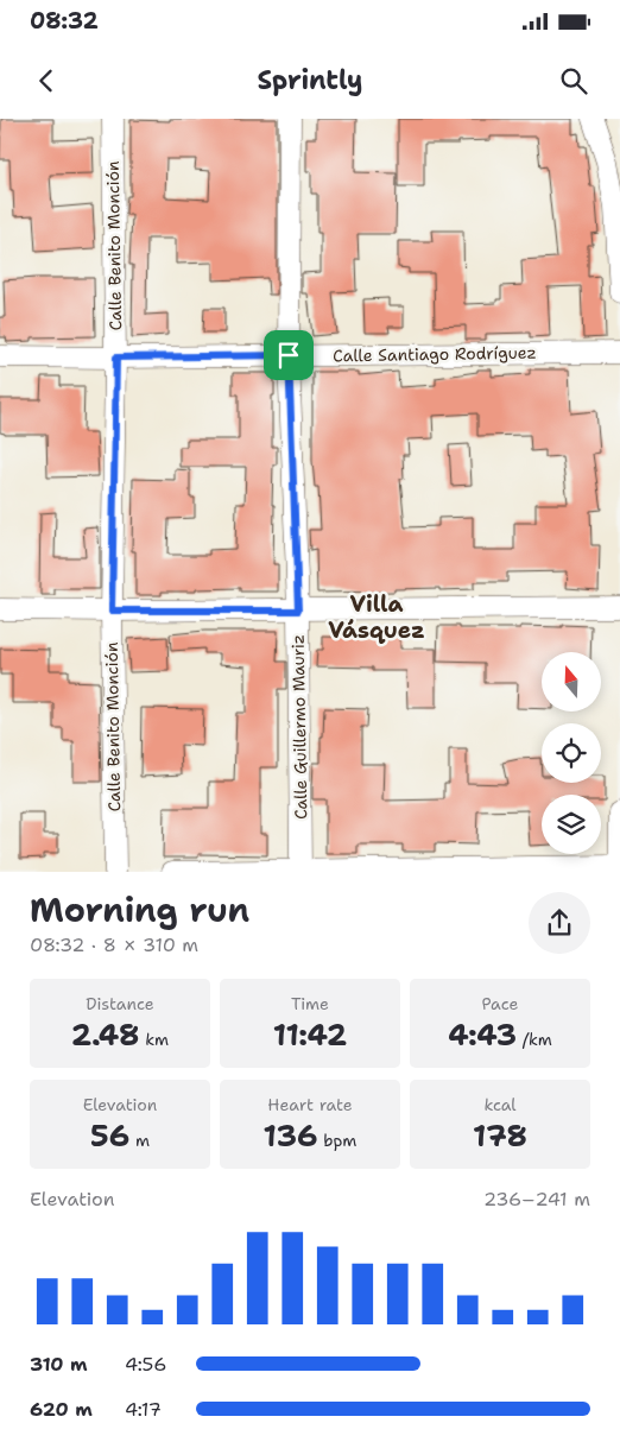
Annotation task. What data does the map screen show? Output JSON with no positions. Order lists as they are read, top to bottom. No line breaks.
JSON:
{"streets":{"street":["Calle Benito Monción","Calle Santiago Rodríguez","Calle Guillermo Mauriz"]},"crossings":[["Calle Benito Monción","Calle Santiago Rodríguez"],["Calle Santiago Rodríguez","Calle Guillermo Mauriz"]],"districts":["Villa Vásquez"],"north":"top","page":{"status":"08:32","header":"Sprintly","heading":["Morning run","08:32 · 8 × 310 m"],"stats":[["Distance","2.48 km"],["Time","11:42"],["Pace","4:43 /km"],["Elevation","56 m"],["Heart rate","136 bpm"],["kcal","178"]],"chart":["Elevation","236–241 m"],"list":[{"name":"310 m","note":"4:56"},{"name":"620 m","note":"4:17"}]}}
